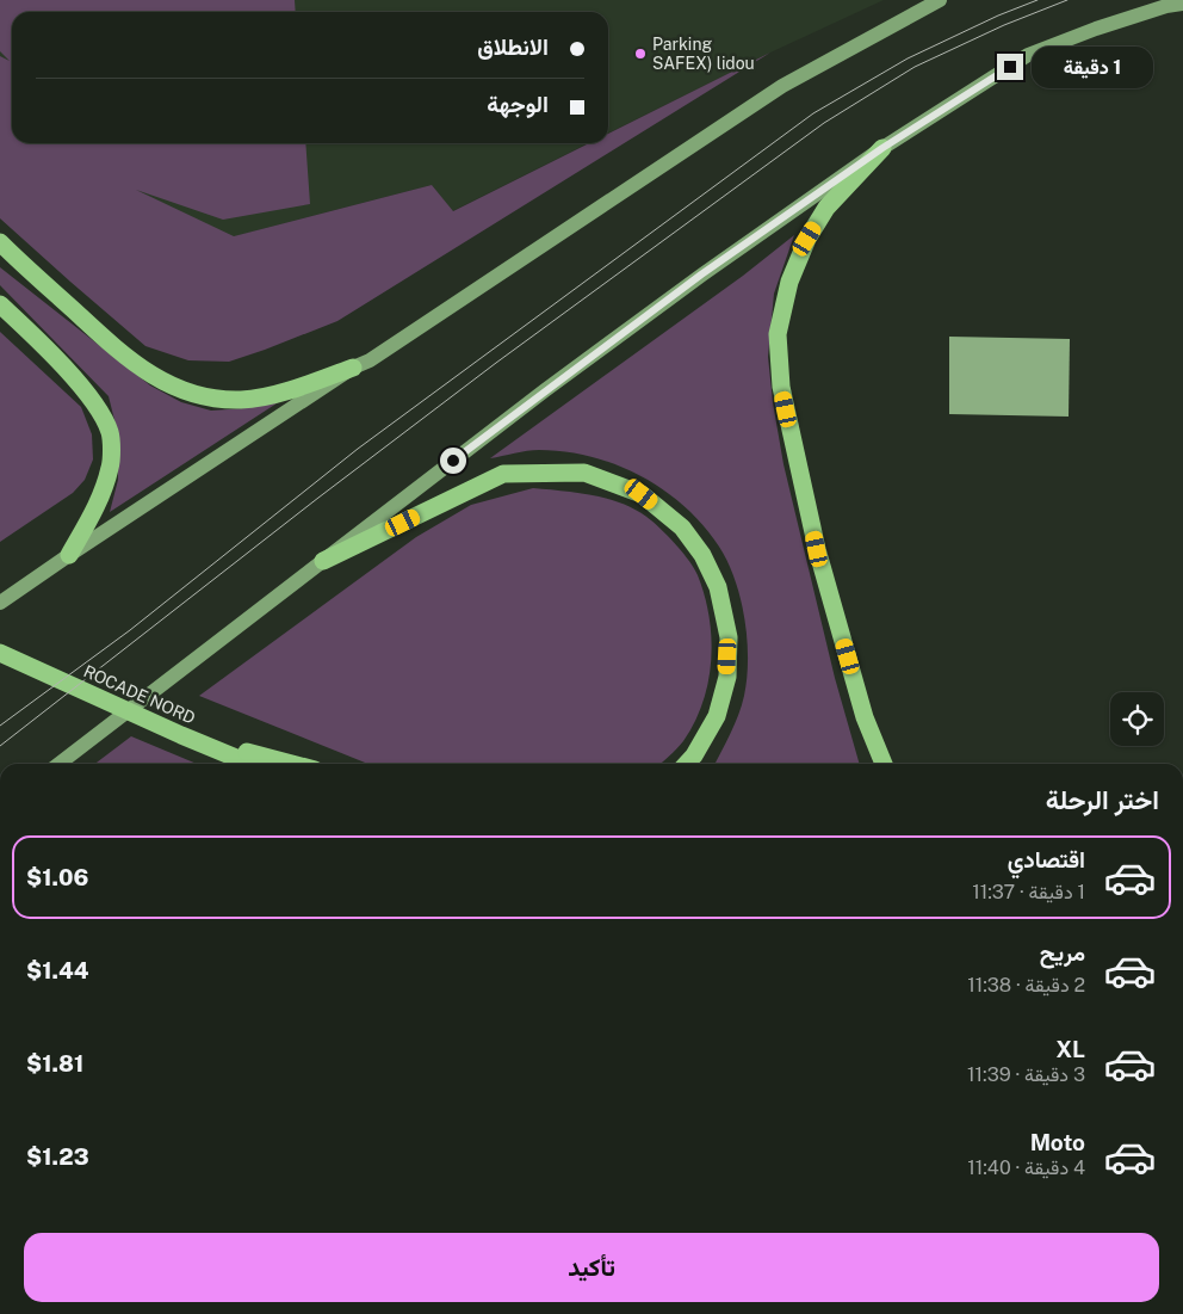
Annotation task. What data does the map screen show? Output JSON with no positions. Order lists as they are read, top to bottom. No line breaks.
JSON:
{"streets":{"highway":["ROCADE NORD"]},"places":["Parking SAFEX) lidou"],"page":{"banner":["الانطلاق","الوجهة"],"bubble":"1 دقيقة","heading":"اختر الرحلة","list":[{"name":"اقتصادي","note":"1 دقيقة · 11:37","value":"$1.06"},{"name":"مريح","note":"2 دقيقة · 11:38","value":"$1.44"},{"name":"XL","note":"3 دقيقة · 11:39","value":"$1.81"},{"name":"Moto","note":"4 دقيقة · 11:40","value":"$1.23"}],"buttons":"تأكيد"}}
